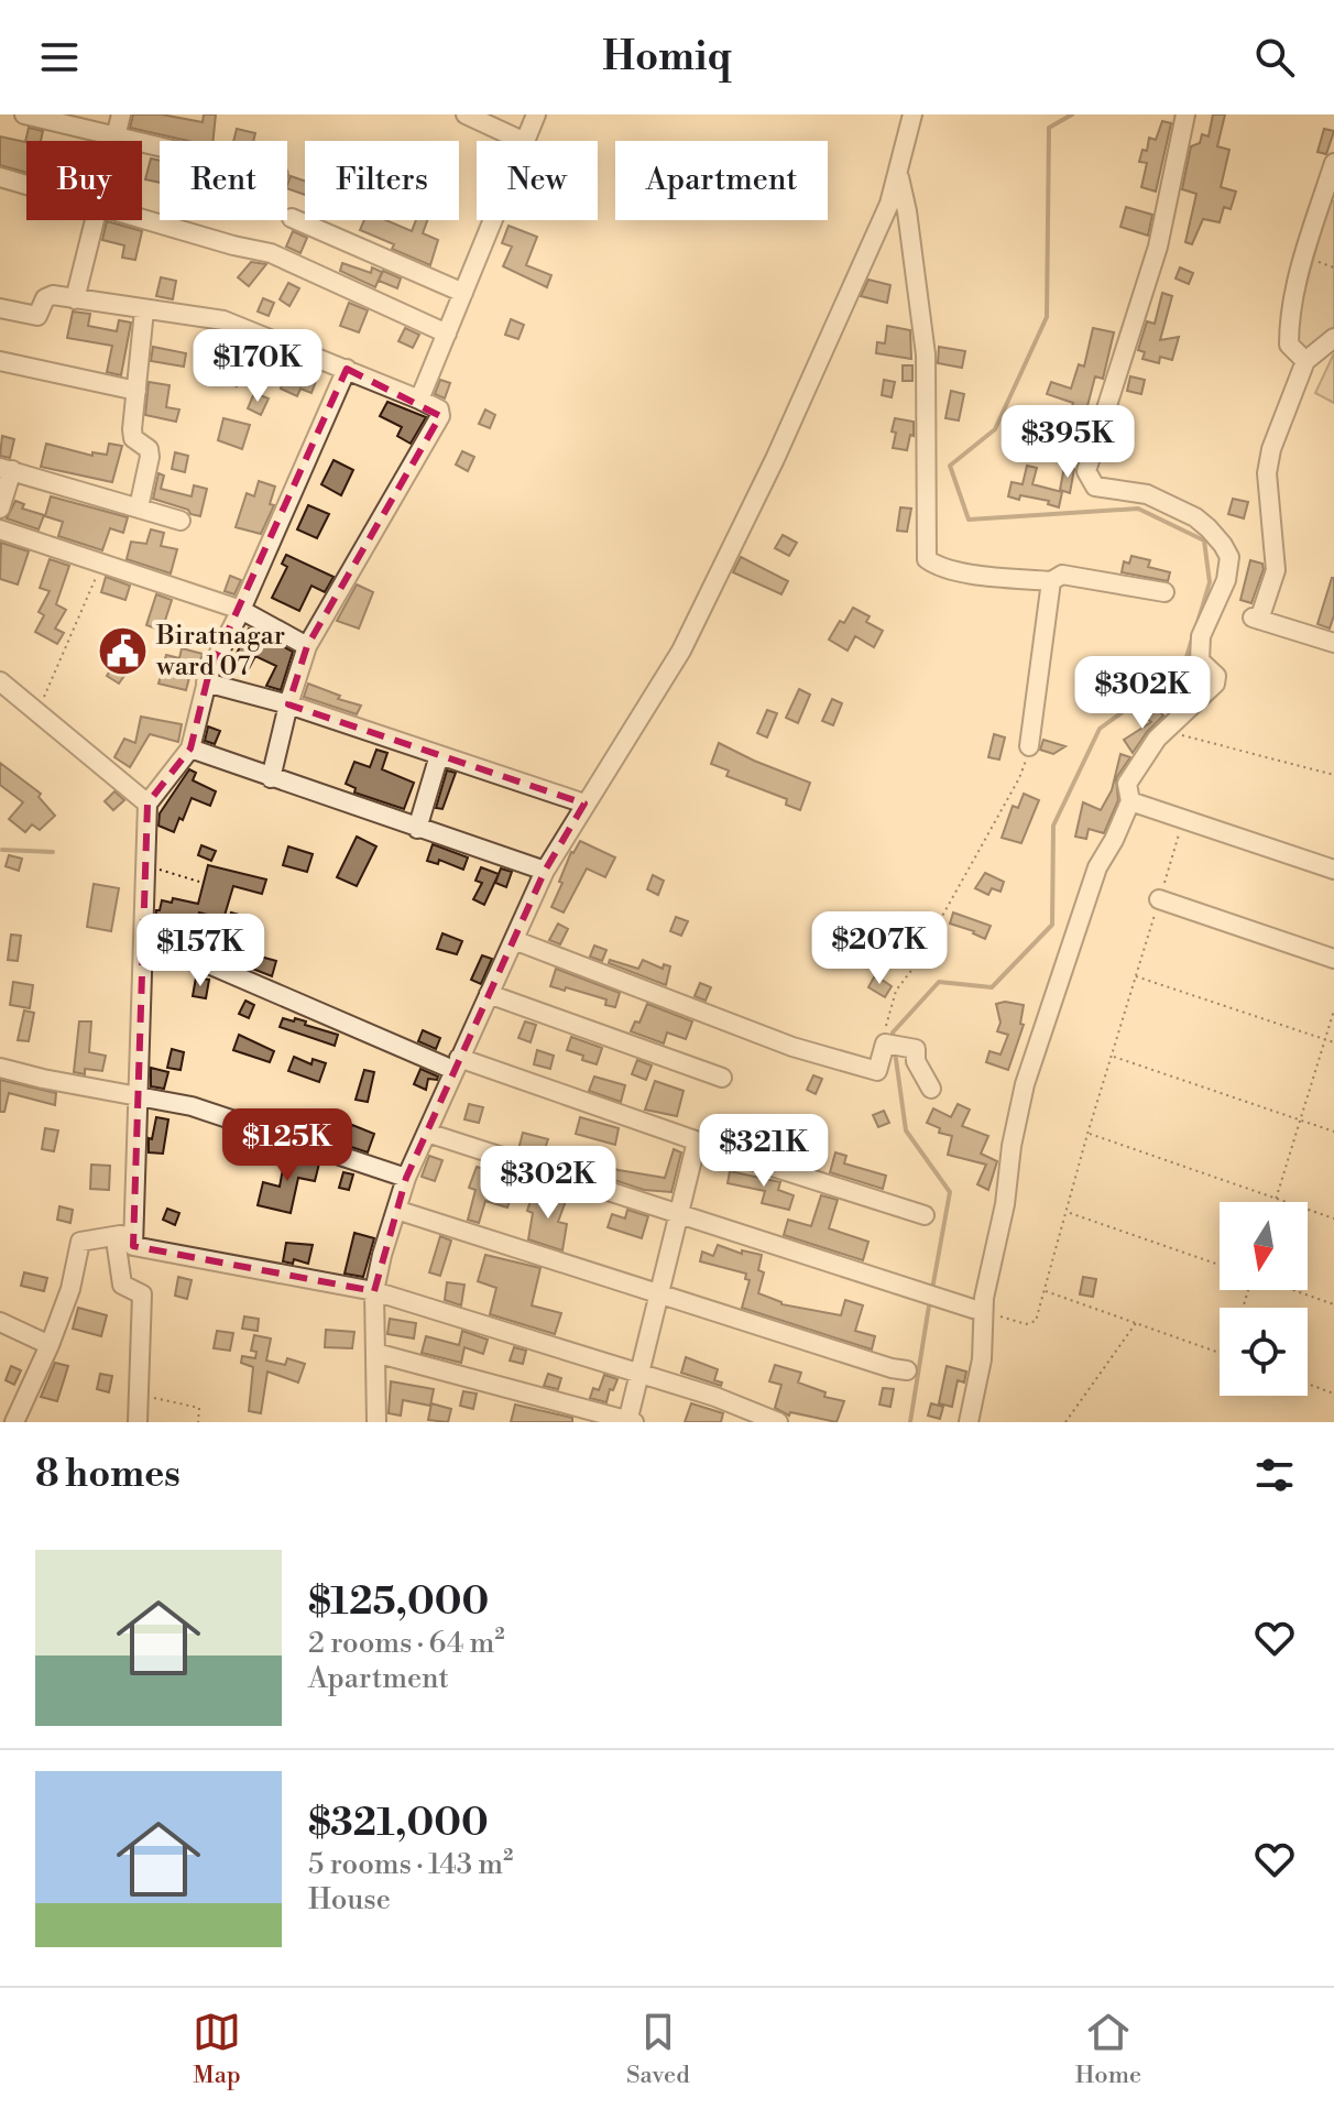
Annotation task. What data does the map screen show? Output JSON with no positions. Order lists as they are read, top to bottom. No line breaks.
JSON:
{"places":{"public building":["Biratnagar ward 07"]},"north":"bottom","page":{"header":"Homiq","chip":["Buy","Rent","Filters","New","Apartment"],"price":["$170K","$395K","$302K","$207K","$157K","$125K","$321K","$302K"],"heading":"8 homes","list":[{"name":"$125,000","note":"2 rooms · 64 m² · Apartment"},{"name":"$321,000","note":"5 rooms · 143 m² · House"}],"tabs":["Map","Saved","Home"]}}
